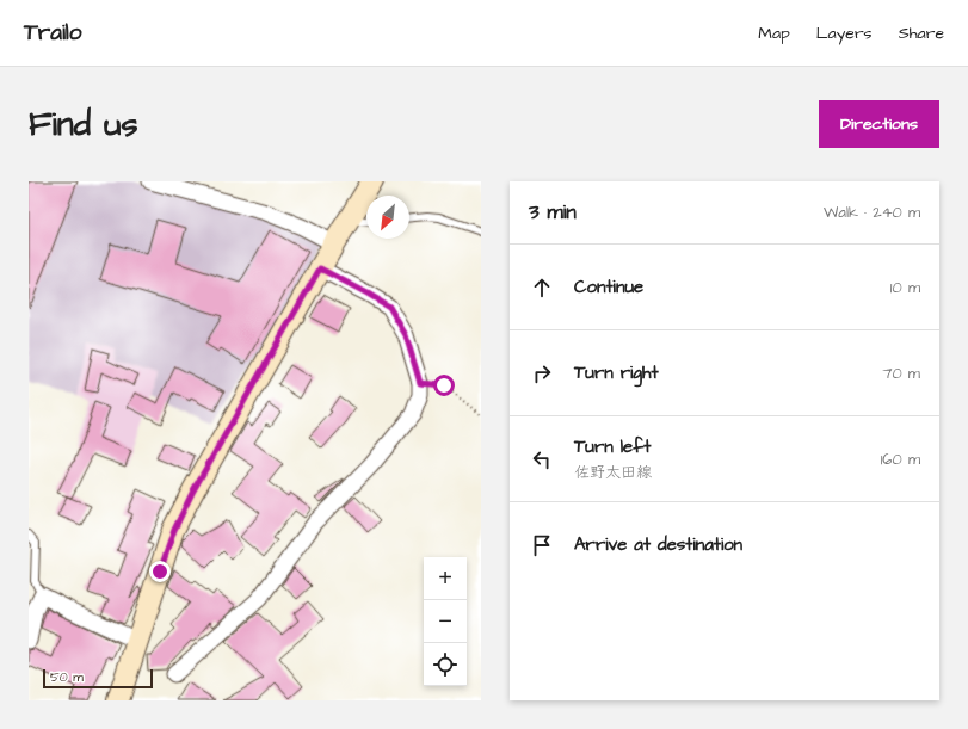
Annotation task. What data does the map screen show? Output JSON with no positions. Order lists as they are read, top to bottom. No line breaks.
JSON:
{"scale_bar":"50 m","north":"bottom left","page":{"header":"Trailo","nav":["Map","Layers","Share"],"buttons":"Directions","title":"Find us","heading":["3 min","Walk · 240 m"],"list":[["Continue","10 m"],["Turn right","70 m"],["Turn left","佐野太田線","160 m"],"Arrive at destination"],"map_buttons":["+","−"],"scale":"50 m"}}
